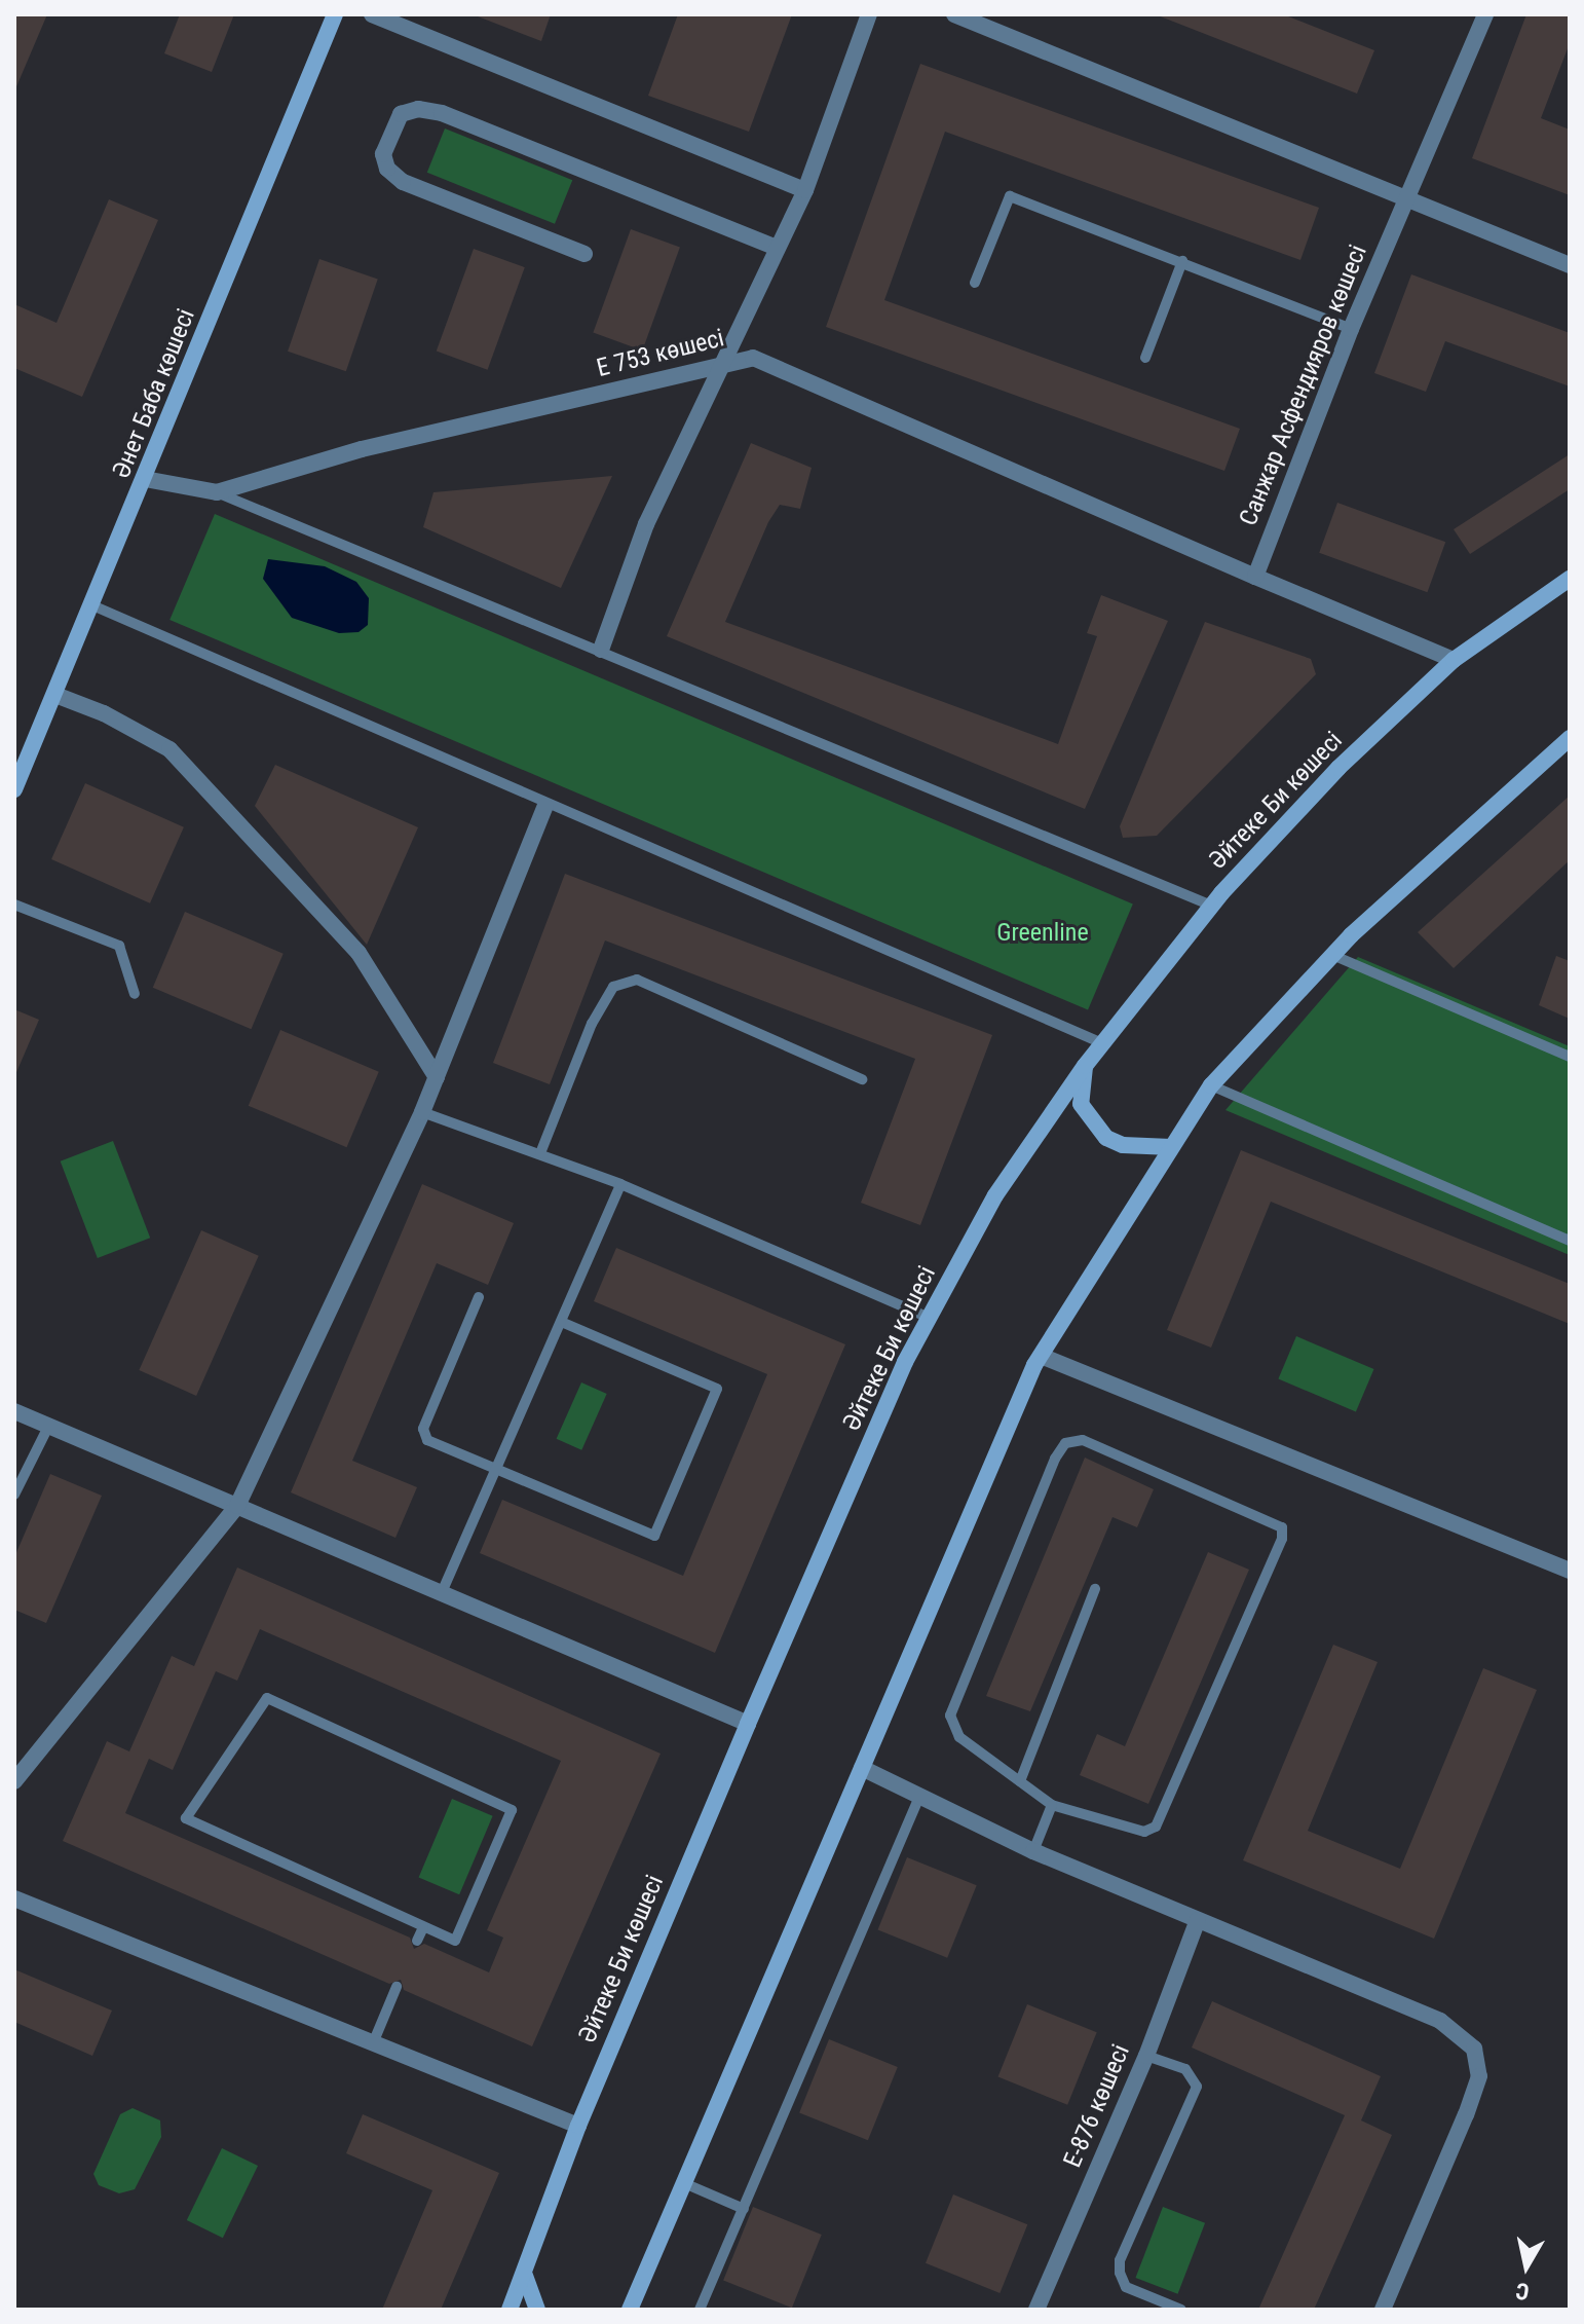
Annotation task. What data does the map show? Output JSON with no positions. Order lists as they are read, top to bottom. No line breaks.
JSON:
{"streets":{"street":["Е 753 көшесі","Санжар Асфендияров көшесі","Әнет Баба көшесі","Әйтеке Би көшесі","Е-876 көшесі"]},"crossings":[["Е 753 көшесі","Санжар Асфендияров көшесі"],["Е 753 көшесі","Әнет Баба көшесі"]],"parks":["Greenline"],"north":"bottom"}
